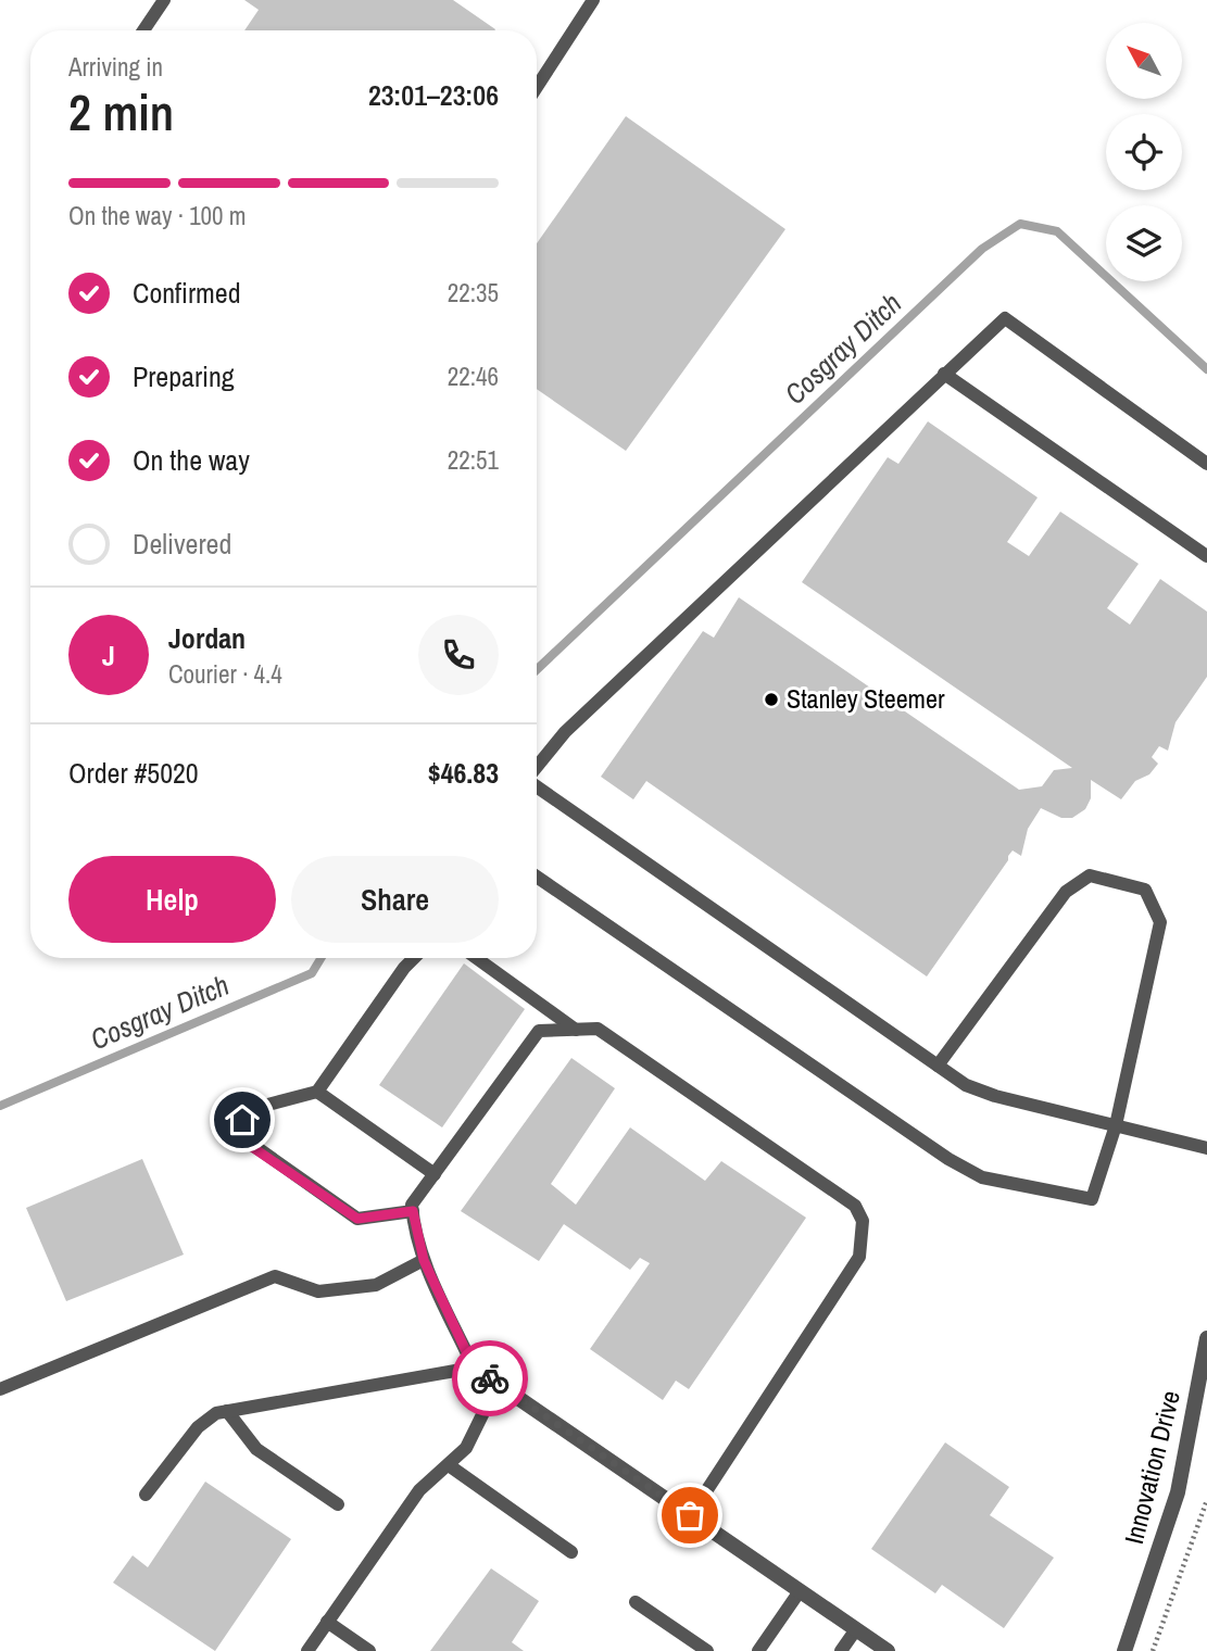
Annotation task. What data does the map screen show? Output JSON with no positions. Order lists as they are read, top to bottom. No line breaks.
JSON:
{"streets":{"street":["Innovation Drive"]},"water":["Cosgray Ditch"],"places":["Stanley Steemer"],"north":"top left","page":{"heading":["2 min","Arriving in","23:01–23:06"],"panel":["Jordan","Courier · 4.4","Order #5020","$46.83"],"bar":"On the way · 100 m","list":[["Confirmed","22:35"],["Preparing","22:46"],["On the way","22:51"],"Delivered"],"round":"J","buttons":["Help","Share"]}}
